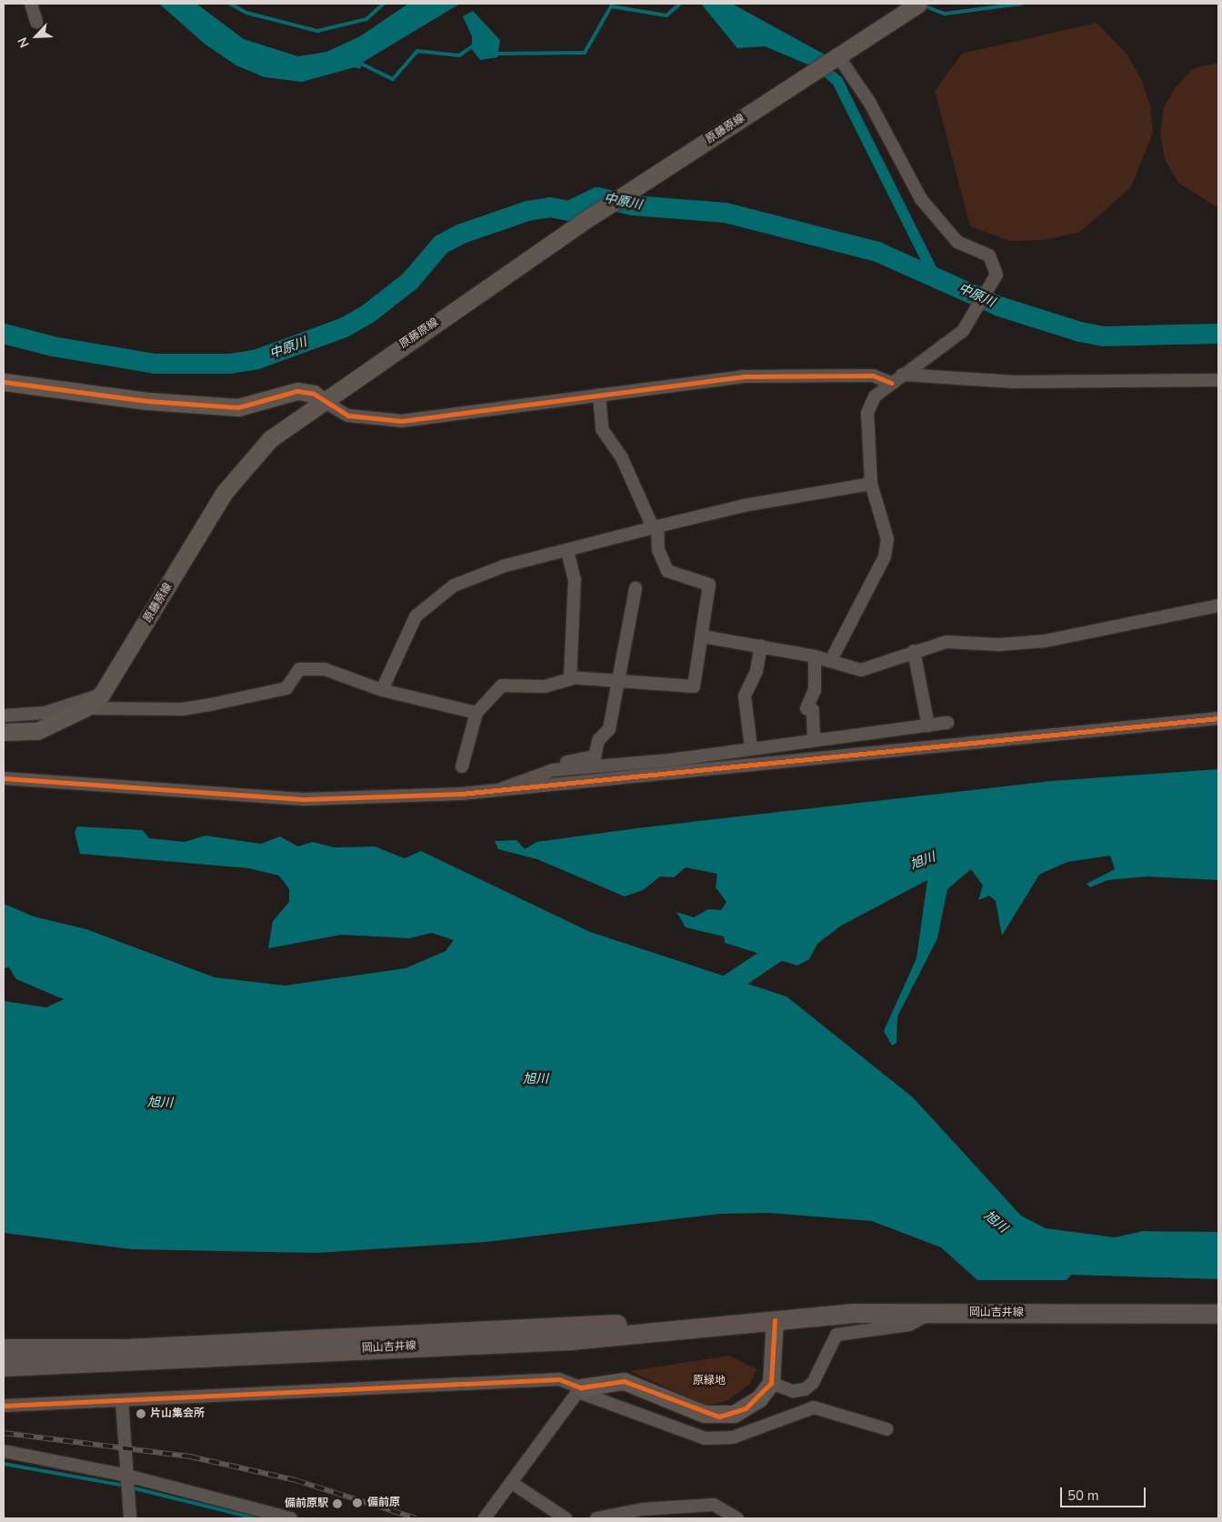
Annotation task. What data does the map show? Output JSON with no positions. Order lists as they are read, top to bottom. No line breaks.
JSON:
{"streets":{"main road":["原藤原線","岡山吉井線"]},"water":["中原川","旭川"],"parks":["原緑地"],"places":["片山集会所","備前原","備前原駅"],"scale_bar":"50 m","north":"bottom left"}
